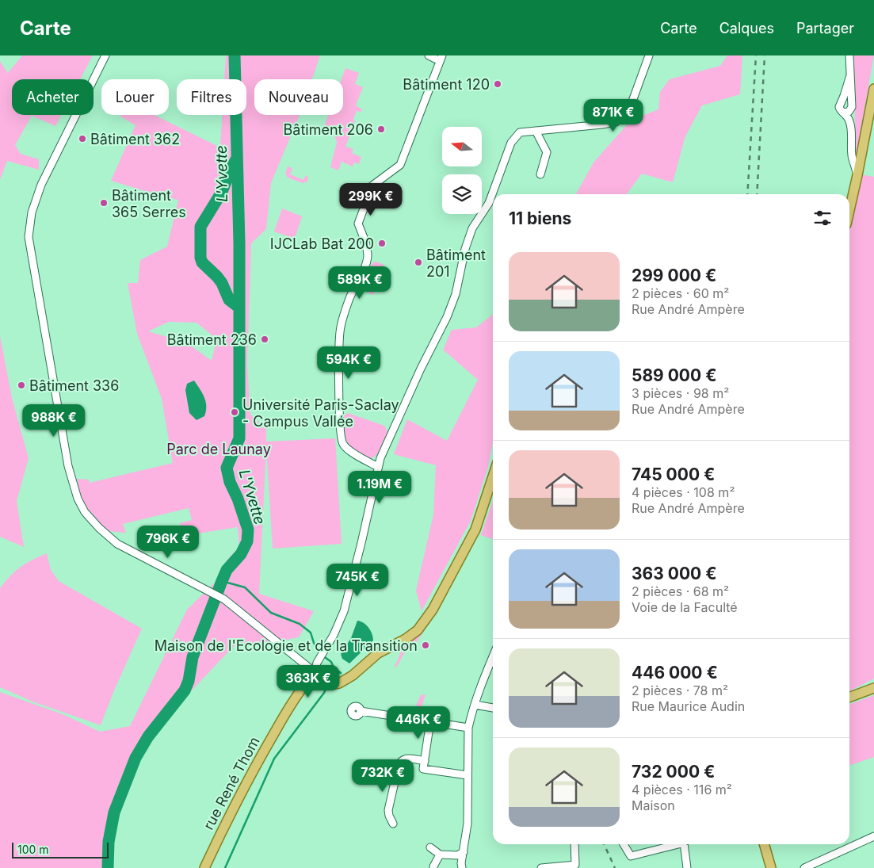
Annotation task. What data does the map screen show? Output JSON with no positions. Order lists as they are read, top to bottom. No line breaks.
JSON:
{"streets":{"main road":["rue René Thom"]},"water":["L'Yvette"],"parks":["Parc de Launay"],"places":["Bâtiment 120","Bâtiment 206","Bâtiment 362","Bâtiment 365 Serres","IJCLab Bat 200","Bâtiment 201","Bâtiment 236","Bâtiment 336","Université Paris-Saclay - Campus Vallée","Maison de l'Ecologie et de la Transition"],"scale_bar":"100 m","north":"left","page":{"header":"Carte","nav":["Carte","Calques","Partager"],"chip":["Acheter","Louer","Filtres","Nouveau"],"price":["871K €","299K €","589K €","594K €","988K €","1.19M €","796K €","745K €","363K €","446K €","732K €"],"heading":"11 biens","list":[{"name":"299 000 €","note":"2 pièces · 60 m² · Rue André Ampère"},{"name":"589 000 €","note":"3 pièces · 98 m² · Rue André Ampère"},{"name":"745 000 €","note":"4 pièces · 108 m² · Rue André Ampère"},{"name":"363 000 €","note":"2 pièces · 68 m² · Voie de la Faculté"},{"name":"446 000 €","note":"2 pièces · 78 m² · Rue Maurice Audin"},{"name":"732 000 €","note":"4 pièces · 116 m² · Maison"}],"scale":"100 m"}}
